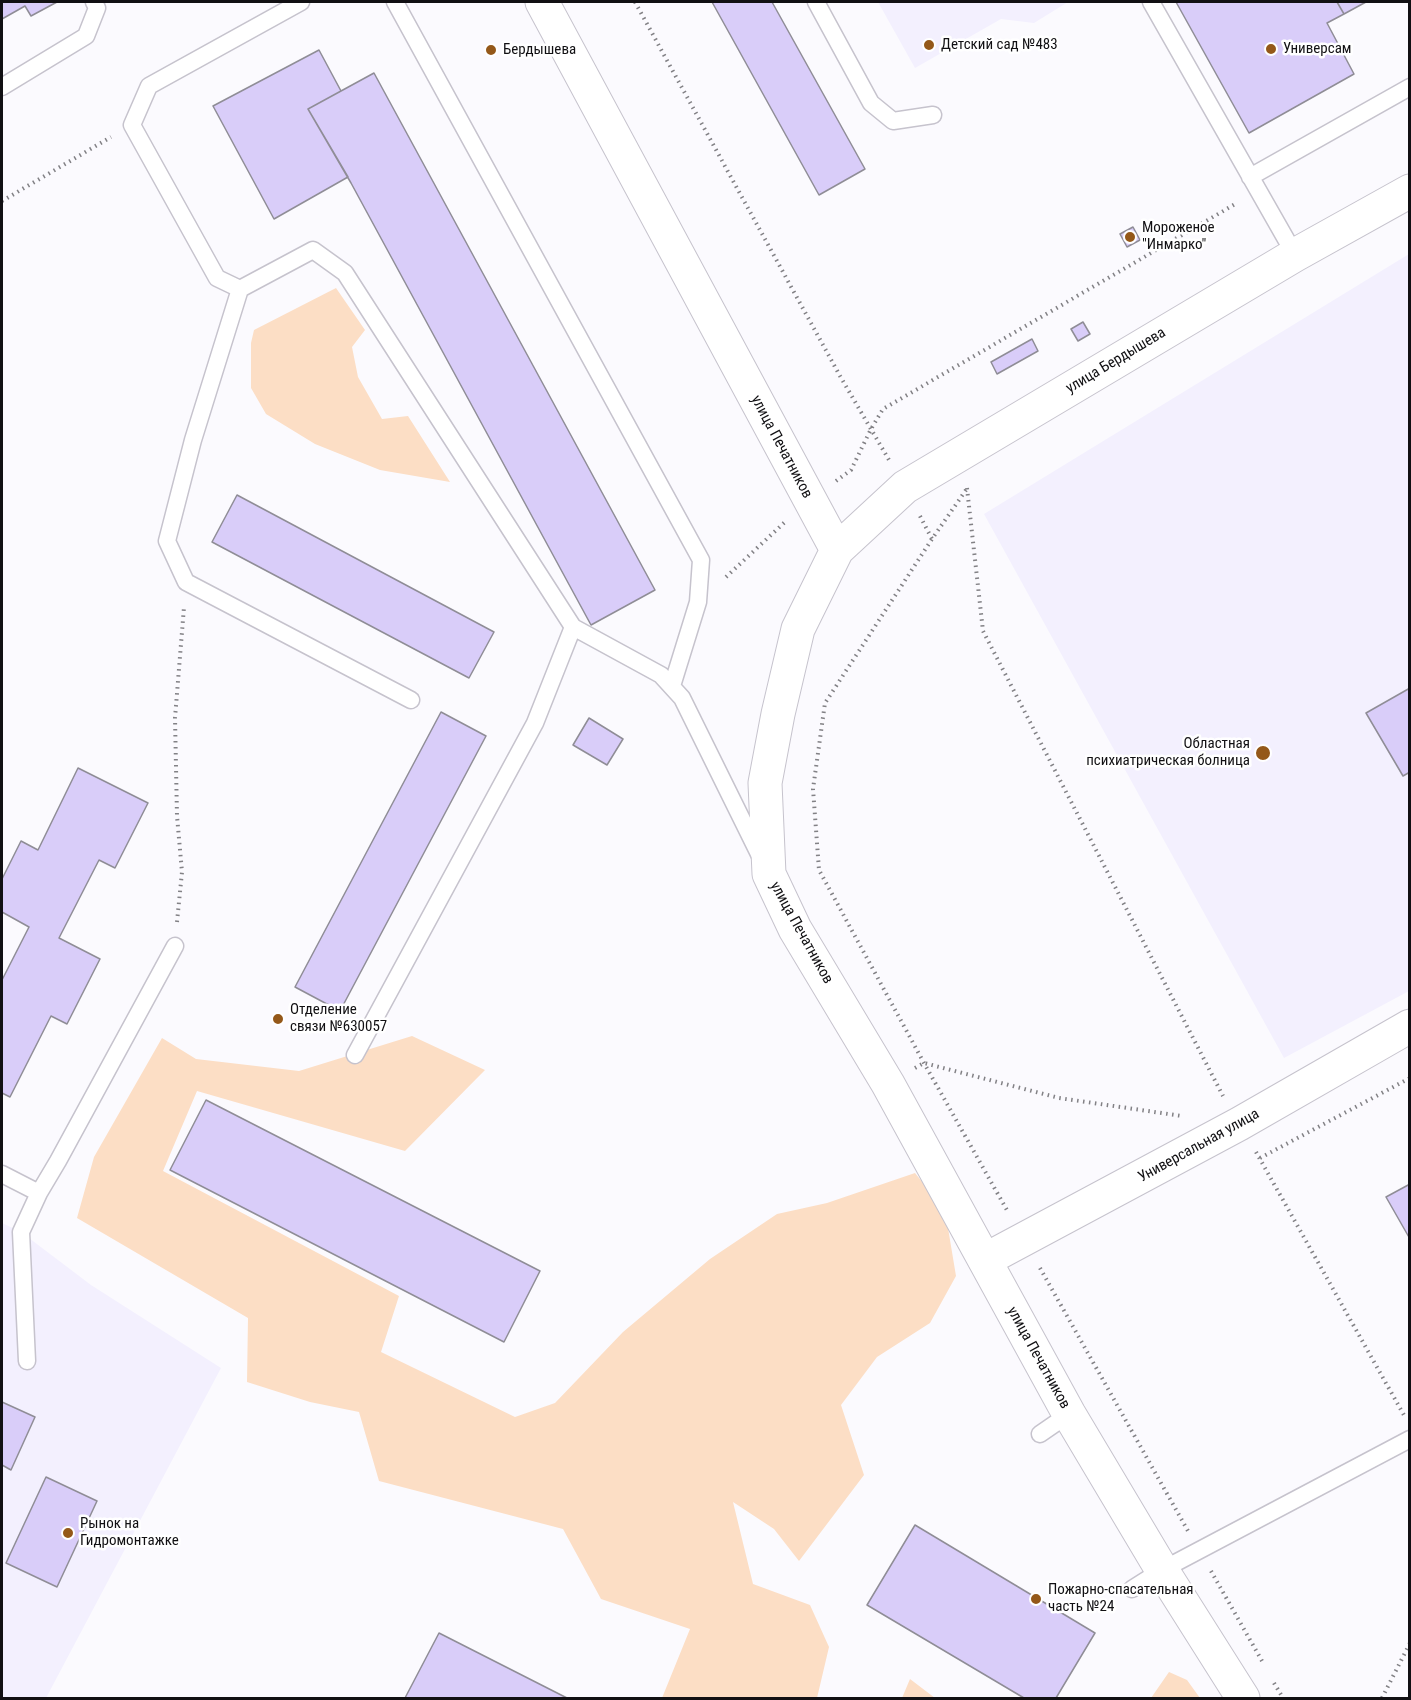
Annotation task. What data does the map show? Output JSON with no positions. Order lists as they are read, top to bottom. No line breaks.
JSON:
{"streets":{"street":["улица Бердышева","улица Печатников","Универсальная улица"]},"crossings":[["улица Бердышева","улица Печатников"],["улица Печатников","Универсальная улица"]],"places":["Детский сад №483","Универсам","Бердышева","Мороженое \"Инмарко\"","Областная психиатрическая болница","Отделение связи №630057","Рынок на Гидромонтажке","Пожарно-спасательная часть №24"]}
